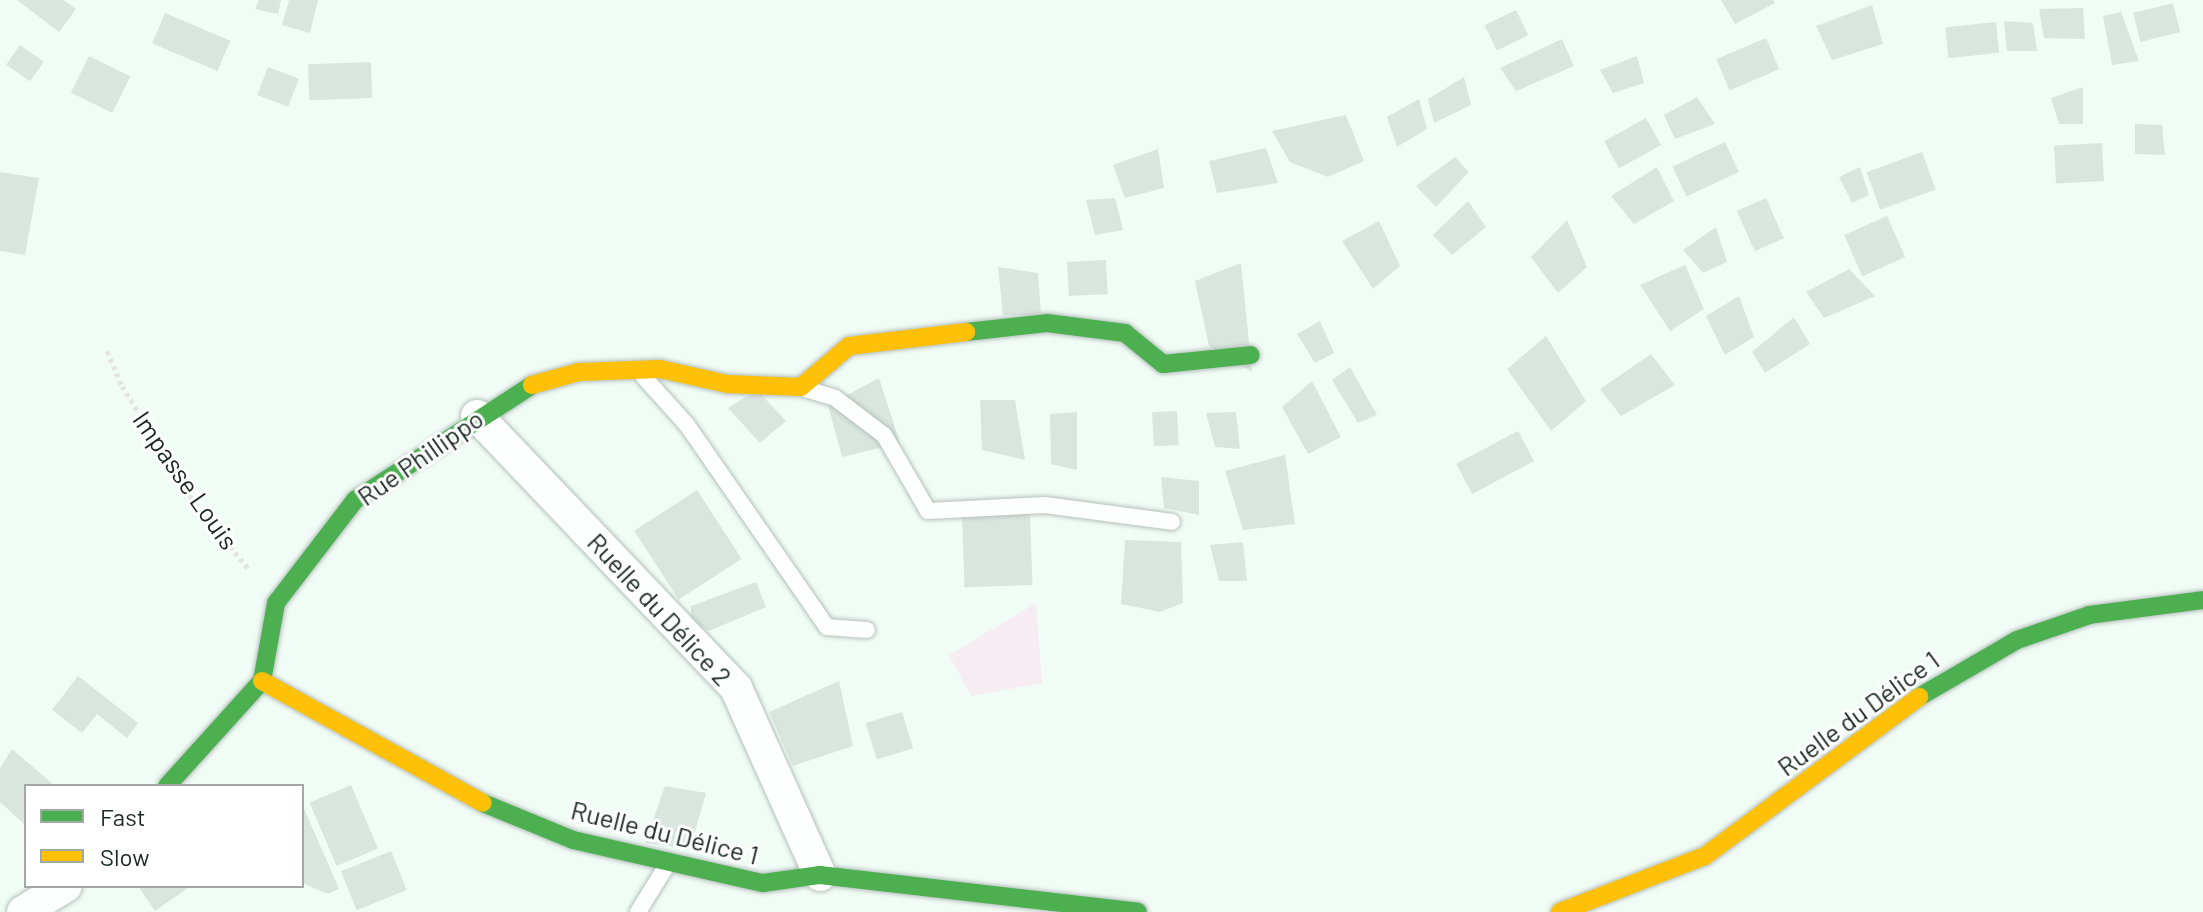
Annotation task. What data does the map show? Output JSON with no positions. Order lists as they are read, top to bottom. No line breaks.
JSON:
{"streets":{"street":["Rue Phillippo","Ruelle du Délice 2","Ruelle du Délice 1"],"path":["Impasse Louis"]},"crossings":[["Rue Phillippo","Impasse Louis"],["Rue Phillippo","Ruelle du Délice 2"],["Rue Phillippo","Ruelle du Délice 1"],["Ruelle du Délice 2","Ruelle du Délice 1"]],"legend":["Fast","Slow"]}
